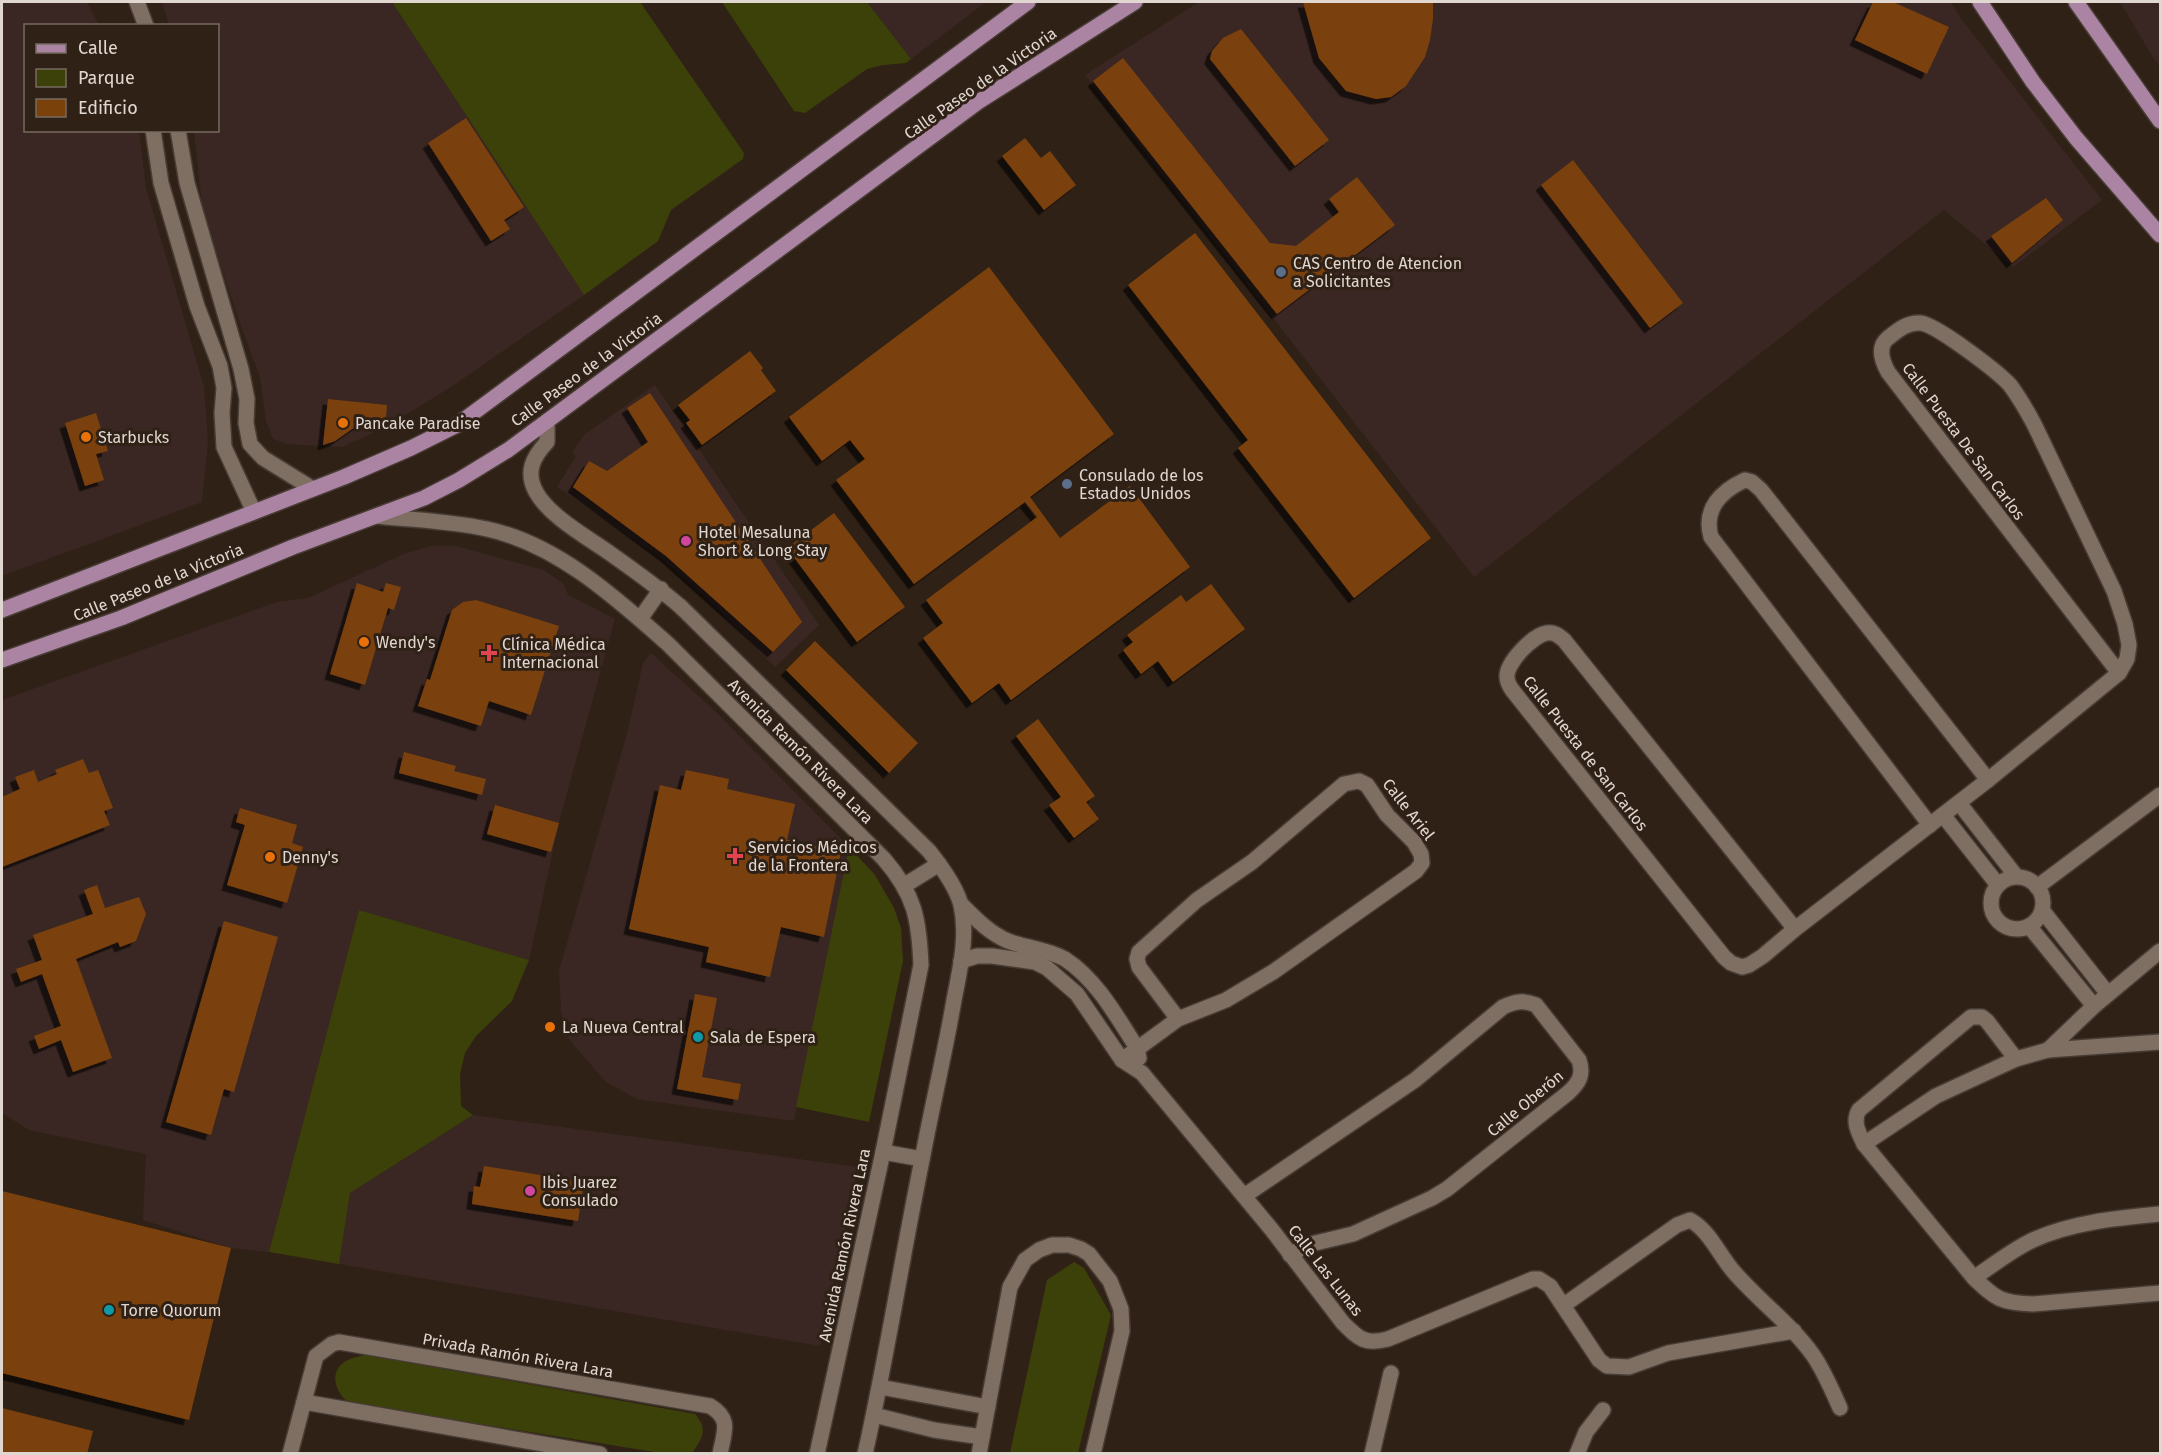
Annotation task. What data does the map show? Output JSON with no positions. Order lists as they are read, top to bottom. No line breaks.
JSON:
{"streets":{"main road":["Calle Paseo de la Victoria"],"street":["Calle Puesta De San Carlos","Avenida Ramón Rivera Lara","Calle Puesta de San Carlos","Calle Ariel","Calle Oberón","Calle Las Lunas","Privada Ramón Rivera Lara"]},"crossings":[["Calle Paseo de la Victoria","Avenida Ramón Rivera Lara"],["Avenida Ramón Rivera Lara","Calle Las Lunas"],["Calle Ariel","Calle Las Lunas"],["Calle Oberón","Calle Las Lunas"]],"places":{"other":["CAS Centro de Atencion a Solicitantes","Pancake Paradise","Starbucks","Consulado de los Estados Unidos","Hotel Mesaluna Short & Long Stay","Wendy's","Denny's","La Nueva Central","Sala de Espera","Ibis Juarez Consulado","Torre Quorum"],"health":["Clínica Médica Internacional","Servicios Médicos de la Frontera"]},"legend":["Calle","Parque","Edificio"]}
